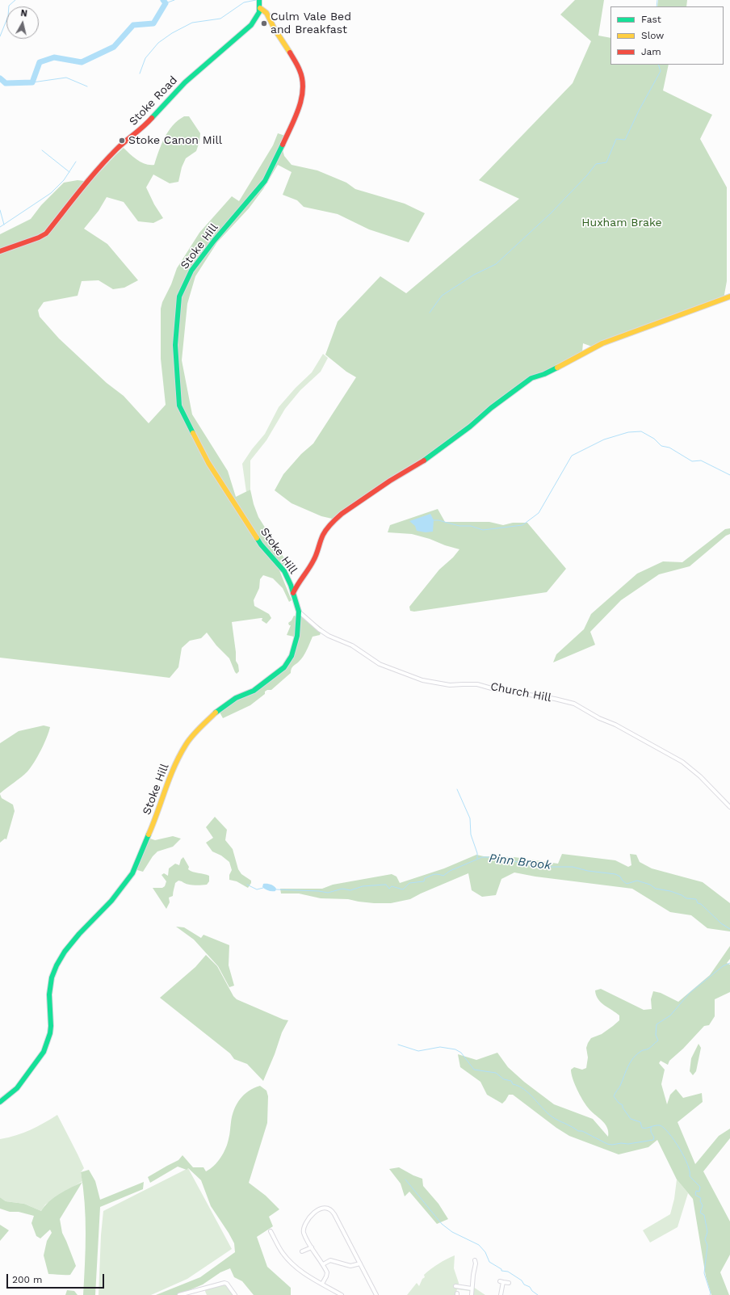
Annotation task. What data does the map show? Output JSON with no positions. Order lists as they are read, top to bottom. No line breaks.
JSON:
{"streets":{"street":["Stoke Road","Stoke Hill","Church Hill"]},"crossings":[["Stoke Road","Stoke Hill"],["Stoke Hill","Church Hill"]],"water":["Pinn Brook"],"parks":["Huxham Brake"],"places":["Culm Vale Bed and Breakfast","Stoke Canon Mill"],"legend":["Fast","Slow","Jam"],"scale_bar":"200 m","north":"top"}
